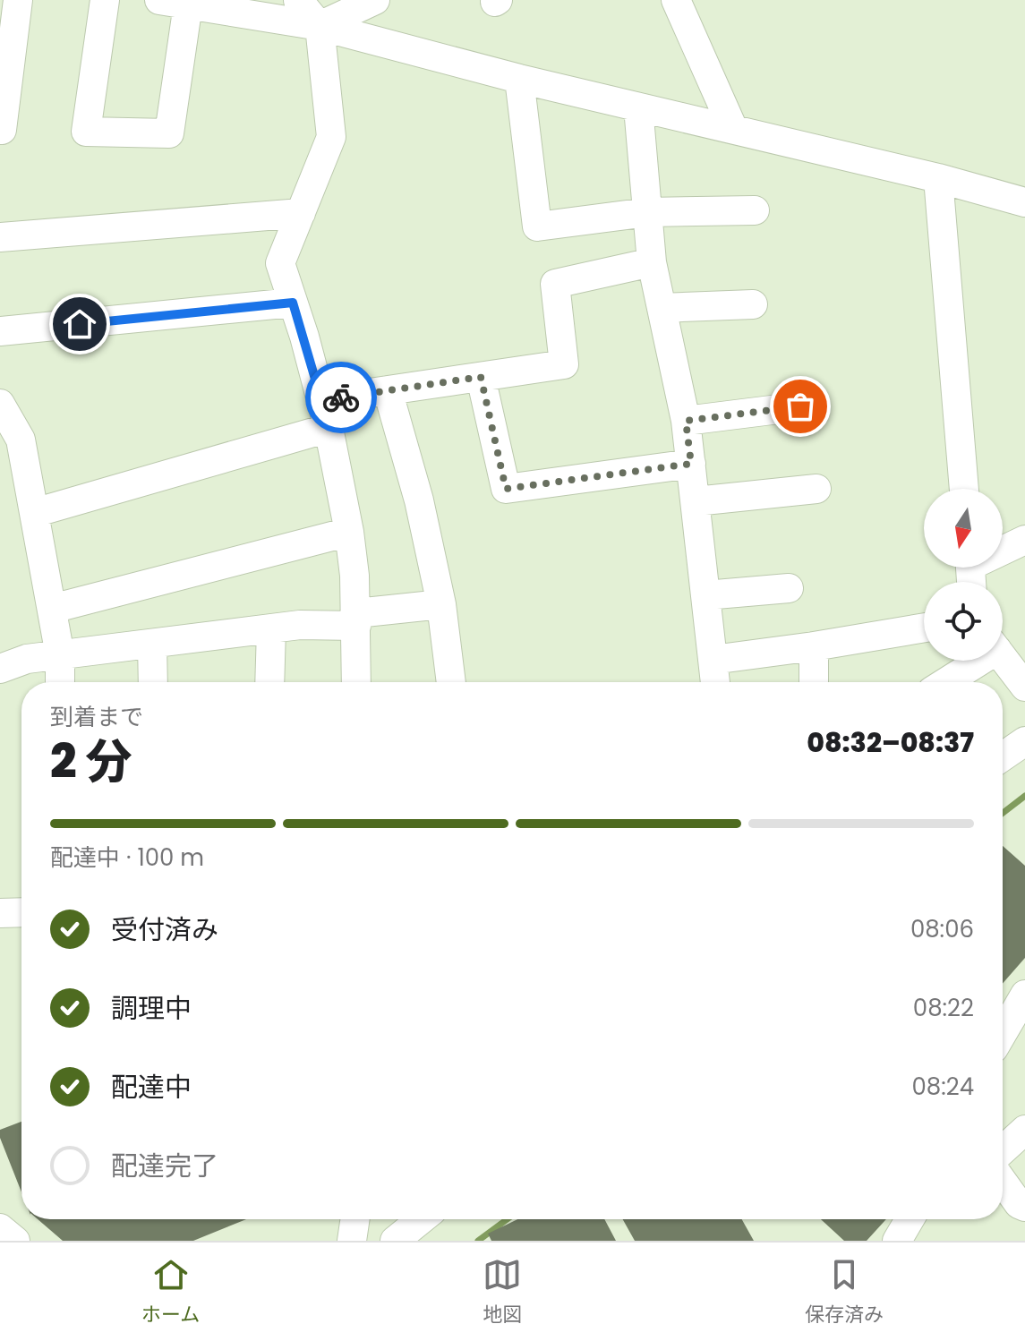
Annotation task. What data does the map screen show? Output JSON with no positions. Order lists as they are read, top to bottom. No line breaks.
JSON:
{"north":"bottom","page":{"heading":["2 分","到着まで","08:32–08:37"],"bar":"配達中 · 100 m","list":[["受付済み","08:06"],["調理中","08:22"],["配達中","08:24"],"配達完了"],"tabs":["ホーム","地図","保存済み"]}}
